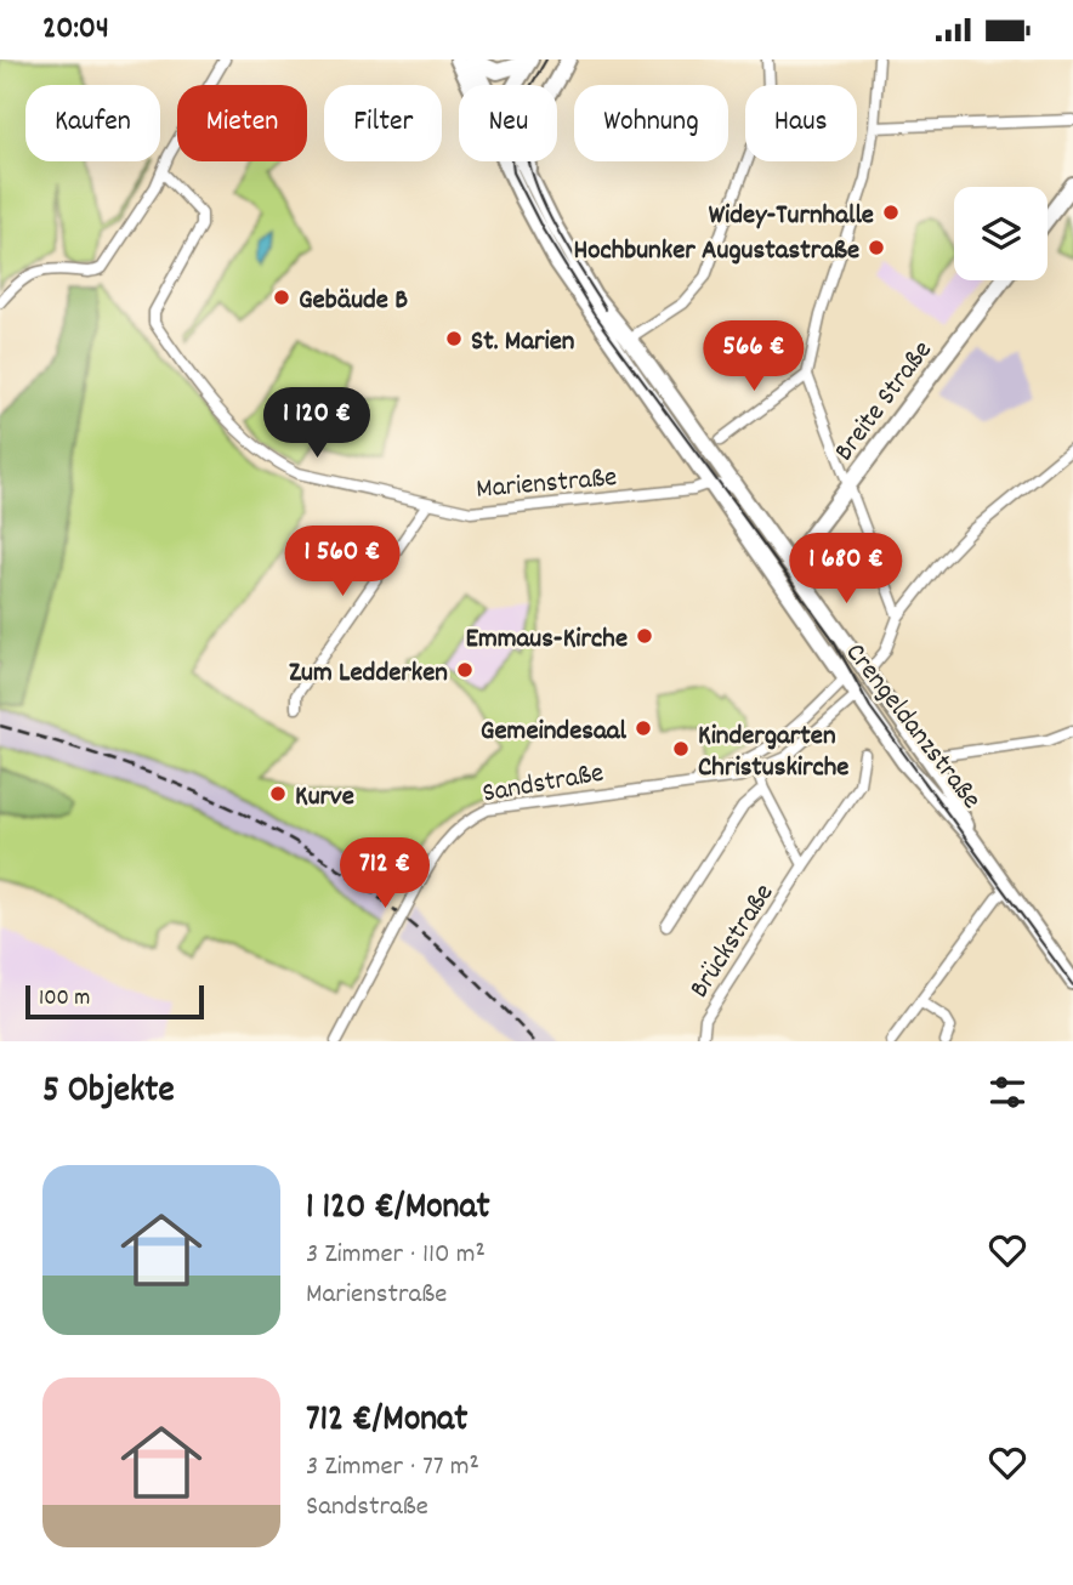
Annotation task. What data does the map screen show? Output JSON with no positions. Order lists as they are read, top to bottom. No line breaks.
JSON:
{"streets":{"main road":["Breite Straße","Crengeldanzstraße"],"street":["Marienstraße","Sandstraße","Brückstraße"]},"crossings":[["Breite Straße","Crengeldanzstraße"],["Marienstraße","Crengeldanzstraße"],["Crengeldanzstraße","Sandstraße"],["Sandstraße","Brückstraße"]],"places":["Widey-Turnhalle","Hochbunker Augustastraße","Gebäude B","St. Marien","Emmaus-Kirche","Zum Ledderken","Gemeindesaal","Kindergarten Christuskirche","Kurve"],"scale_bar":"100 m","page":{"status":"20:04","chip":["Kaufen","Mieten","Filter","Neu","Wohnung","Haus"],"price":["566 €","1 120 €","1 560 €","1 680 €","712 €"],"scale":"100 m","heading":"5 Objekte","list":[{"name":"1 120 €/Monat","note":"3 Zimmer · 110 m² · Marienstraße"},{"name":"712 €/Monat","note":"3 Zimmer · 77 m² · Sandstraße"}]}}
